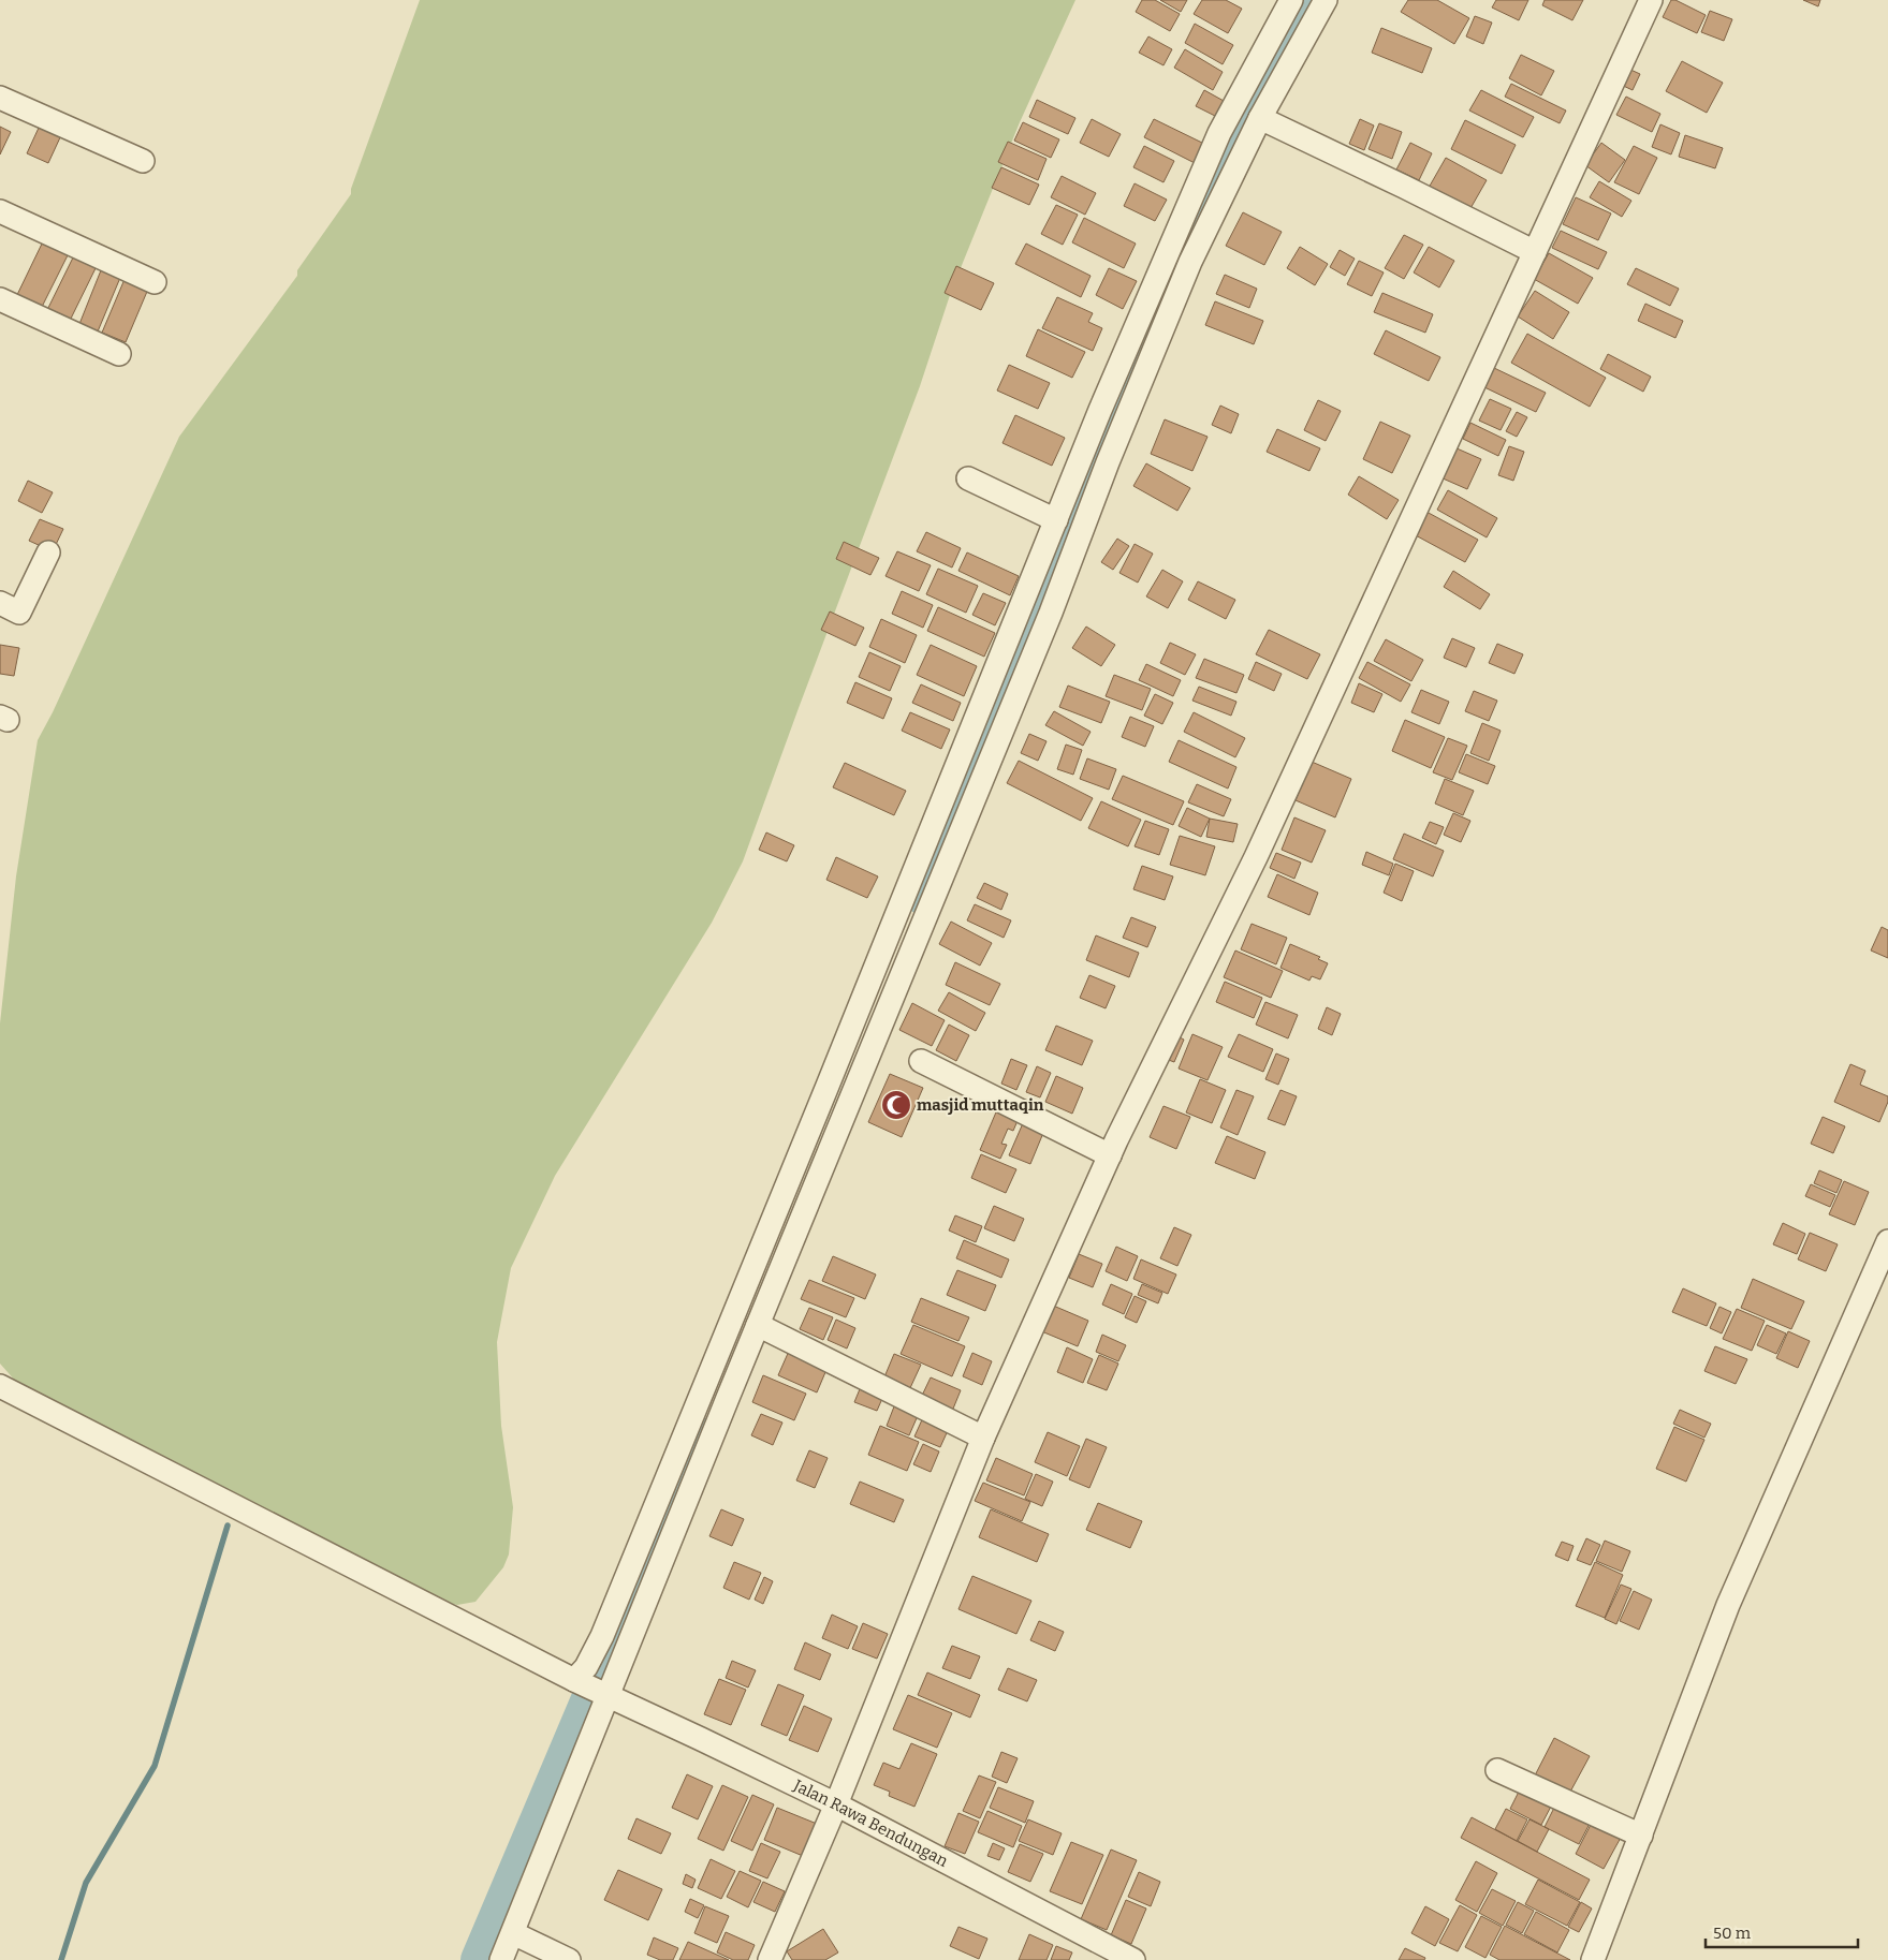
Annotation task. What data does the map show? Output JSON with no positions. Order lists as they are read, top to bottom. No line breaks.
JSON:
{"streets":{"street":["Jalan Rawa Bendungan"]},"places":{"mosque":["masjid muttaqin"]},"scale_bar":"50 m"}
